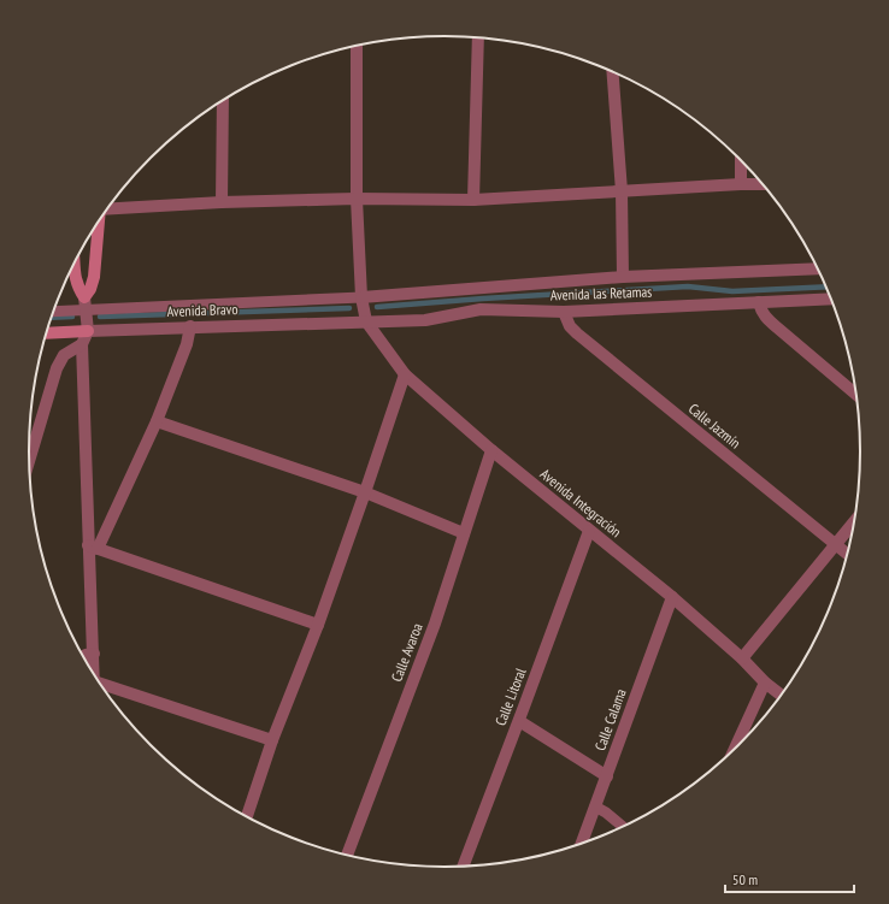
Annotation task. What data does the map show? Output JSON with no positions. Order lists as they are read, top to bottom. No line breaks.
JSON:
{"streets":{"street":["Avenida las Retamas","Avenida Bravo","Calle Jazmín","Avenida Integración","Calle Avaroa","Calle Litoral","Calle Calama"]},"crossings":[["Avenida las Retamas","Avenida Bravo"],["Avenida las Retamas","Calle Jazmín"],["Avenida las Retamas","Avenida Integración"],["Avenida Bravo","Avenida Integración"],["Avenida Integración","Calle Avaroa"],["Avenida Integración","Calle Litoral"],["Avenida Integración","Calle Calama"]],"scale_bar":"50 m"}
